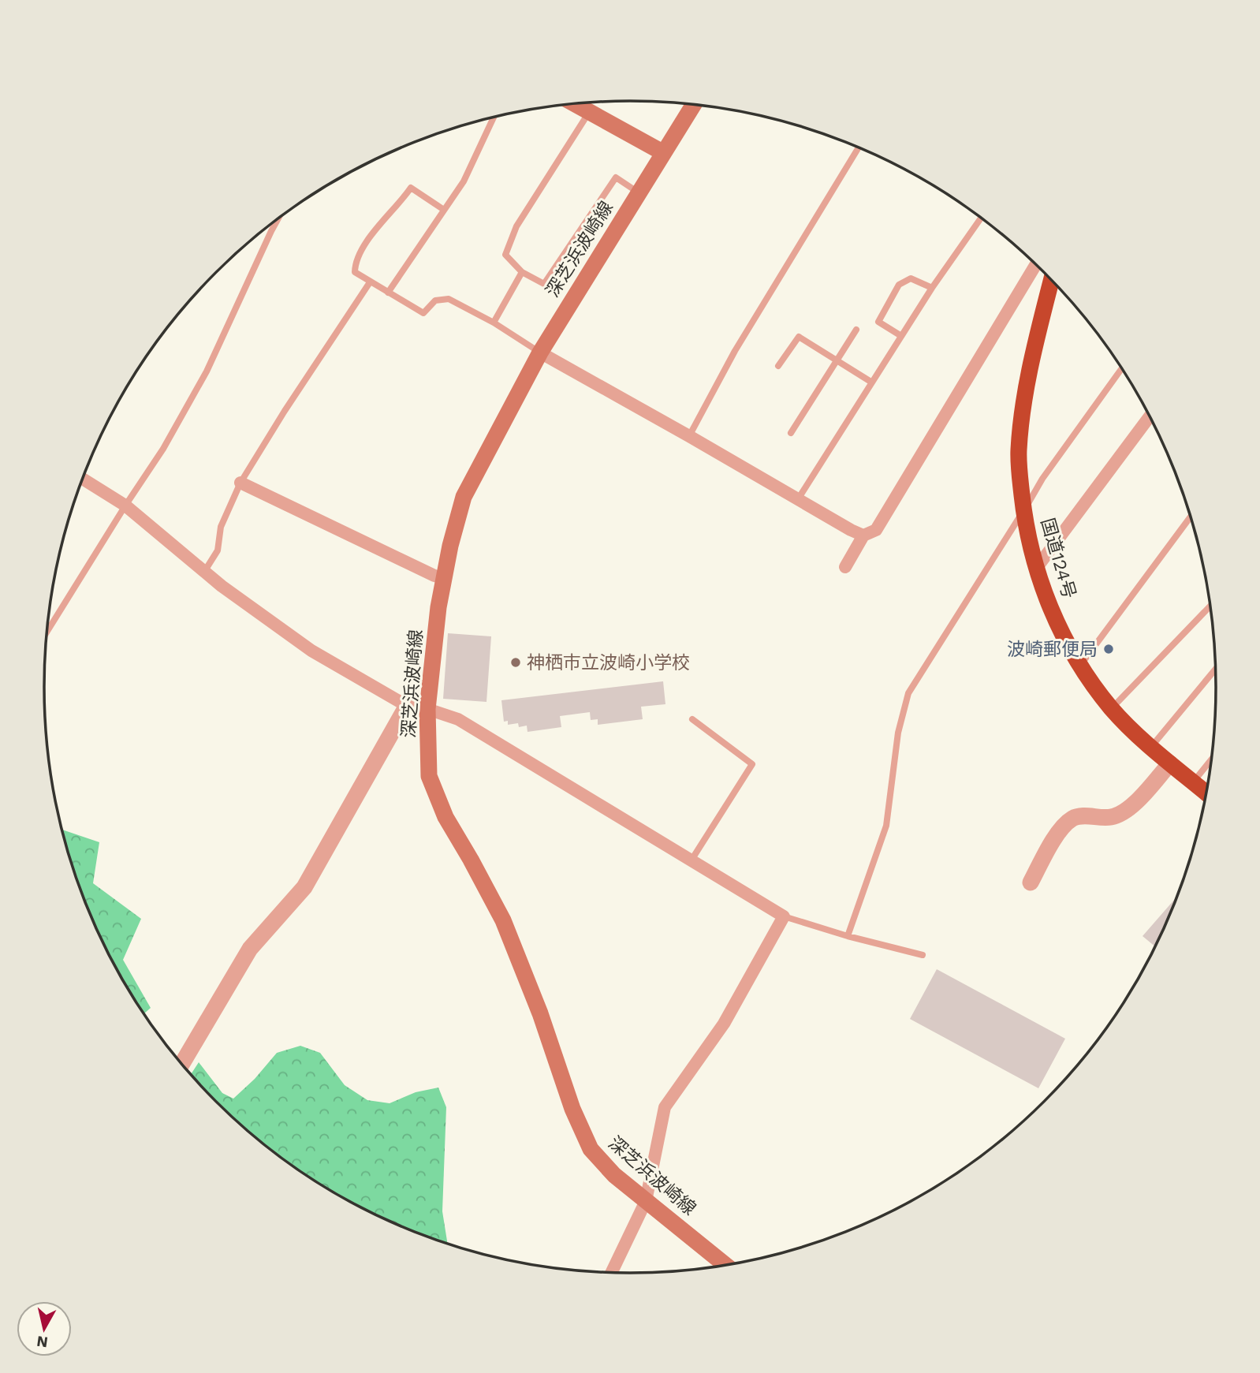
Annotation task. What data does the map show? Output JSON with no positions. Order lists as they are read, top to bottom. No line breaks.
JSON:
{"streets":{"highway":["国道124号"],"main road":["深芝浜波崎線"]},"places":["波崎郵便局","神栖市立波崎小学校"],"north":"bottom"}
